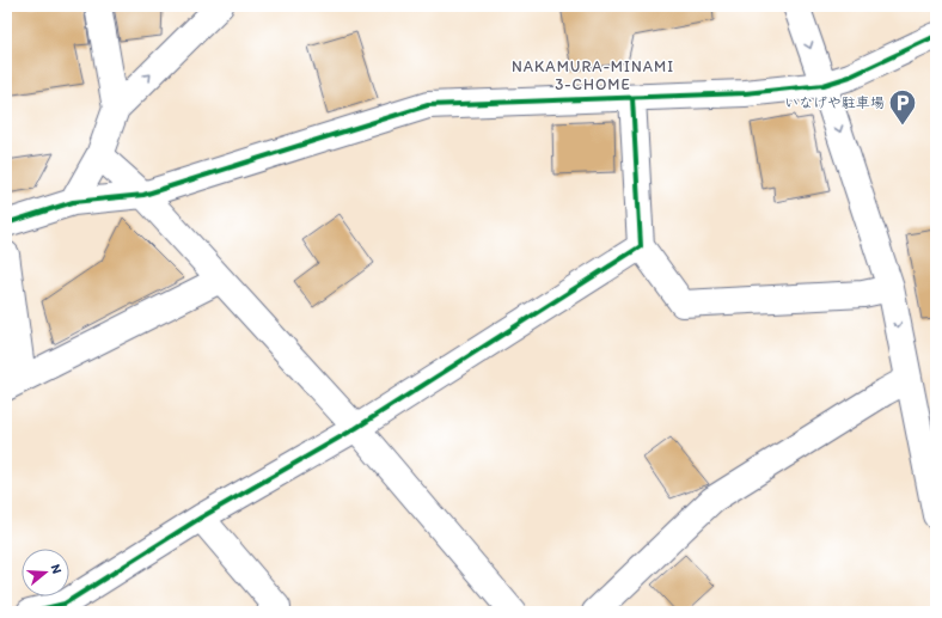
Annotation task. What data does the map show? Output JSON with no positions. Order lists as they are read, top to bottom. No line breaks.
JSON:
{"districts":["NAKAMURA-MINAMI 3-CHOME"],"places":{"parking":["いなげや駐車場"]},"north":"right"}
